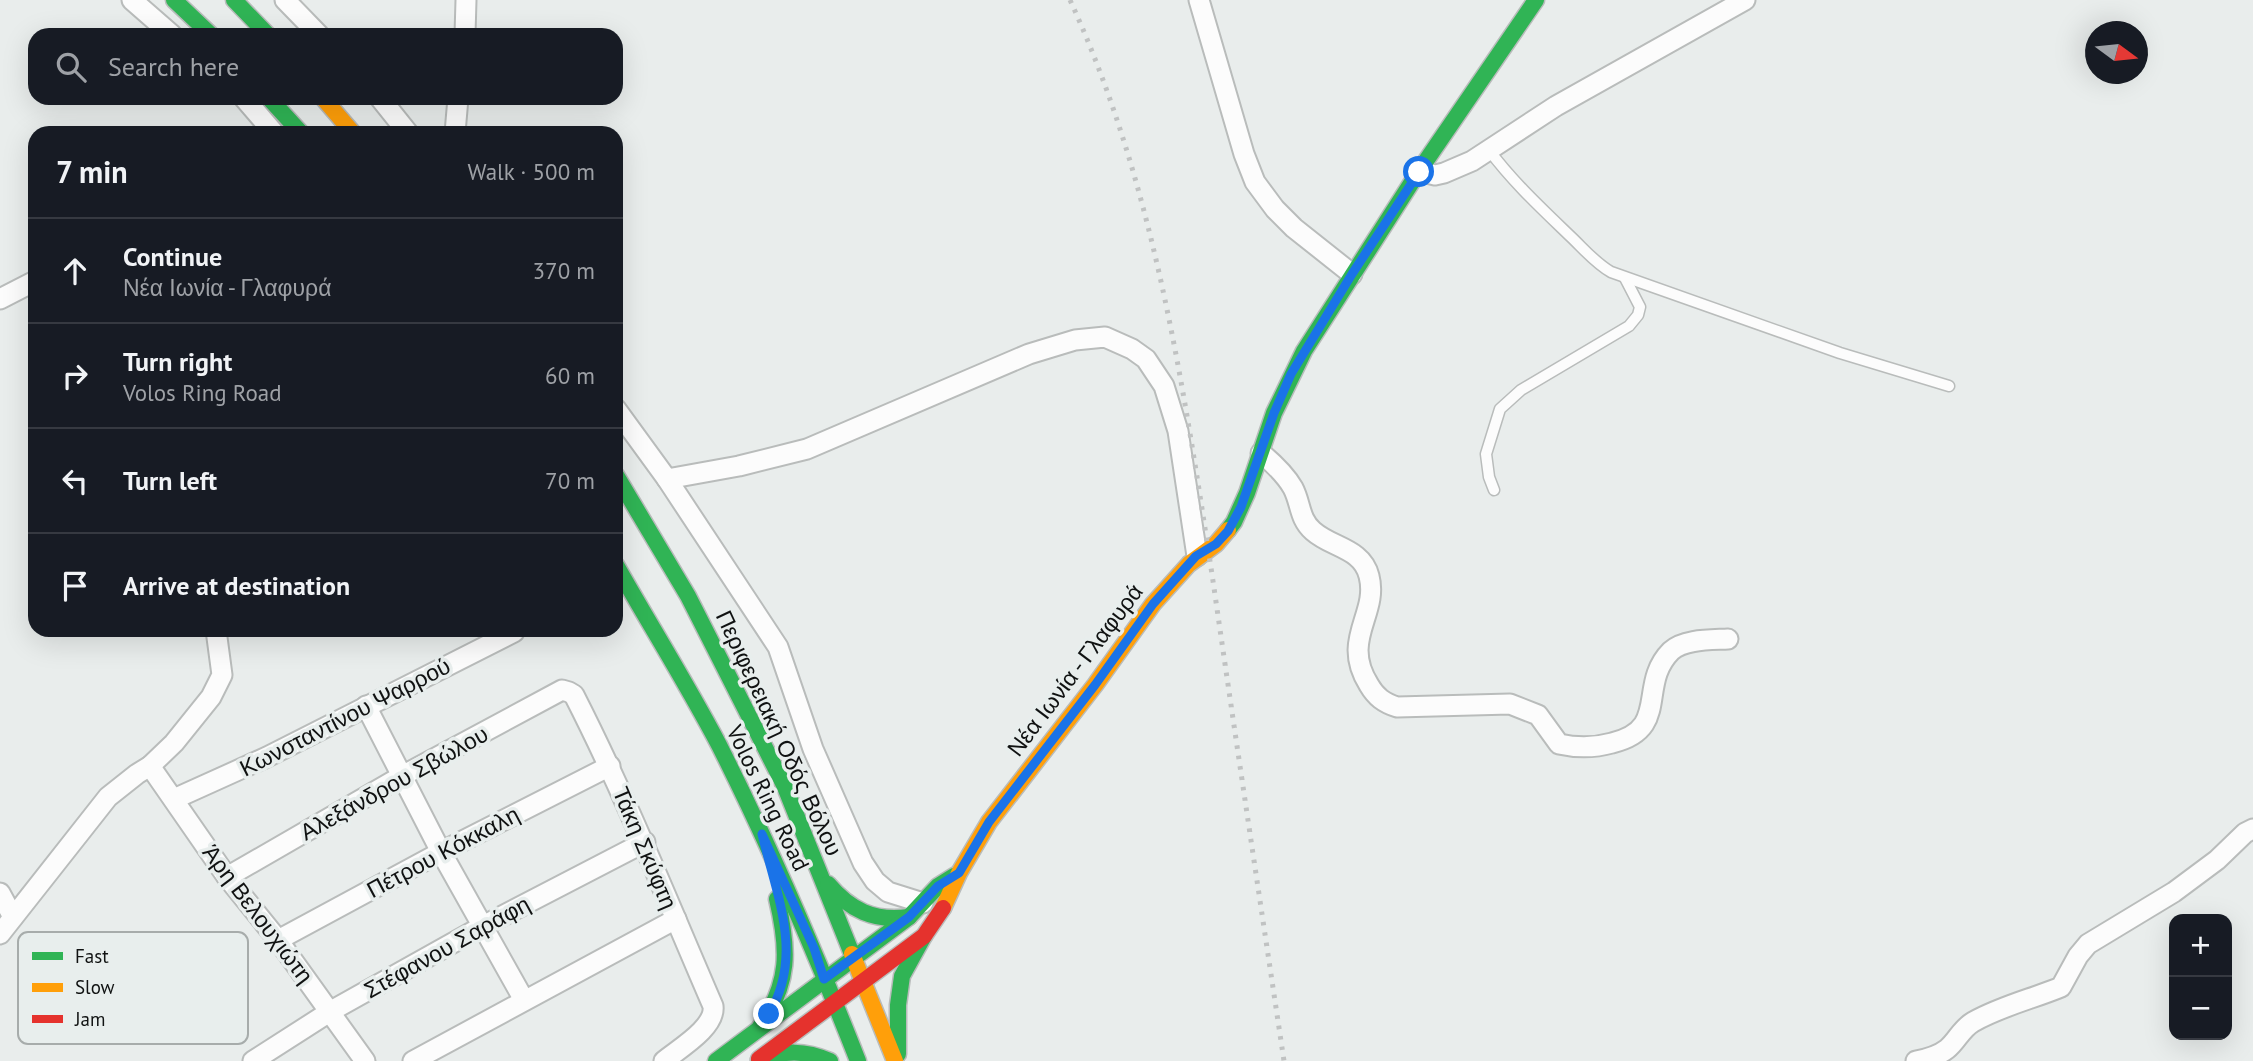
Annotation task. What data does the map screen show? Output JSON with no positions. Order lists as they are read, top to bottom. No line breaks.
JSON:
{"streets":{"main road":["Νέα Ιωνία - Γλαφυρά","Περιφερειακή Οδός Βόλου","Volos Ring Road"],"street":["Κωνσταντίνου Ψαρρού","Αλεξάνδρου Σβώλου","Τάκη Σκύφτη","Πέτρου Κόκκαλη","Άρη Βελουχιώτη","Στέφανου Σαράφη"]},"crossings":[["Νέα Ιωνία - Γλαφυρά","Περιφερειακή Οδός Βόλου"],["Νέα Ιωνία - Γλαφυρά","Volos Ring Road"],["Κωνσταντίνου Ψαρρού","Άρη Βελουχιώτη"],["Αλεξάνδρου Σβώλου","Τάκη Σκύφτη"],["Αλεξάνδρου Σβώλου","Άρη Βελουχιώτη"],["Τάκη Σκύφτη","Πέτρου Κόκκαλη"],["Τάκη Σκύφτη","Στέφανου Σαράφη"],["Πέτρου Κόκκαλη","Άρη Βελουχιώτη"],["Άρη Βελουχιώτη","Στέφανου Σαράφη"]],"legend":["Fast","Slow","Jam"],"north":"right","page":{"search":"Search here","heading":["7 min","Walk · 500 m"],"list":[["Continue","Νέα Ιωνία - Γλαφυρά","370 m"],["Turn right","Volos Ring Road","60 m"],["Turn left","70 m"],"Arrive at destination"],"map_buttons":["+","−"]}}
